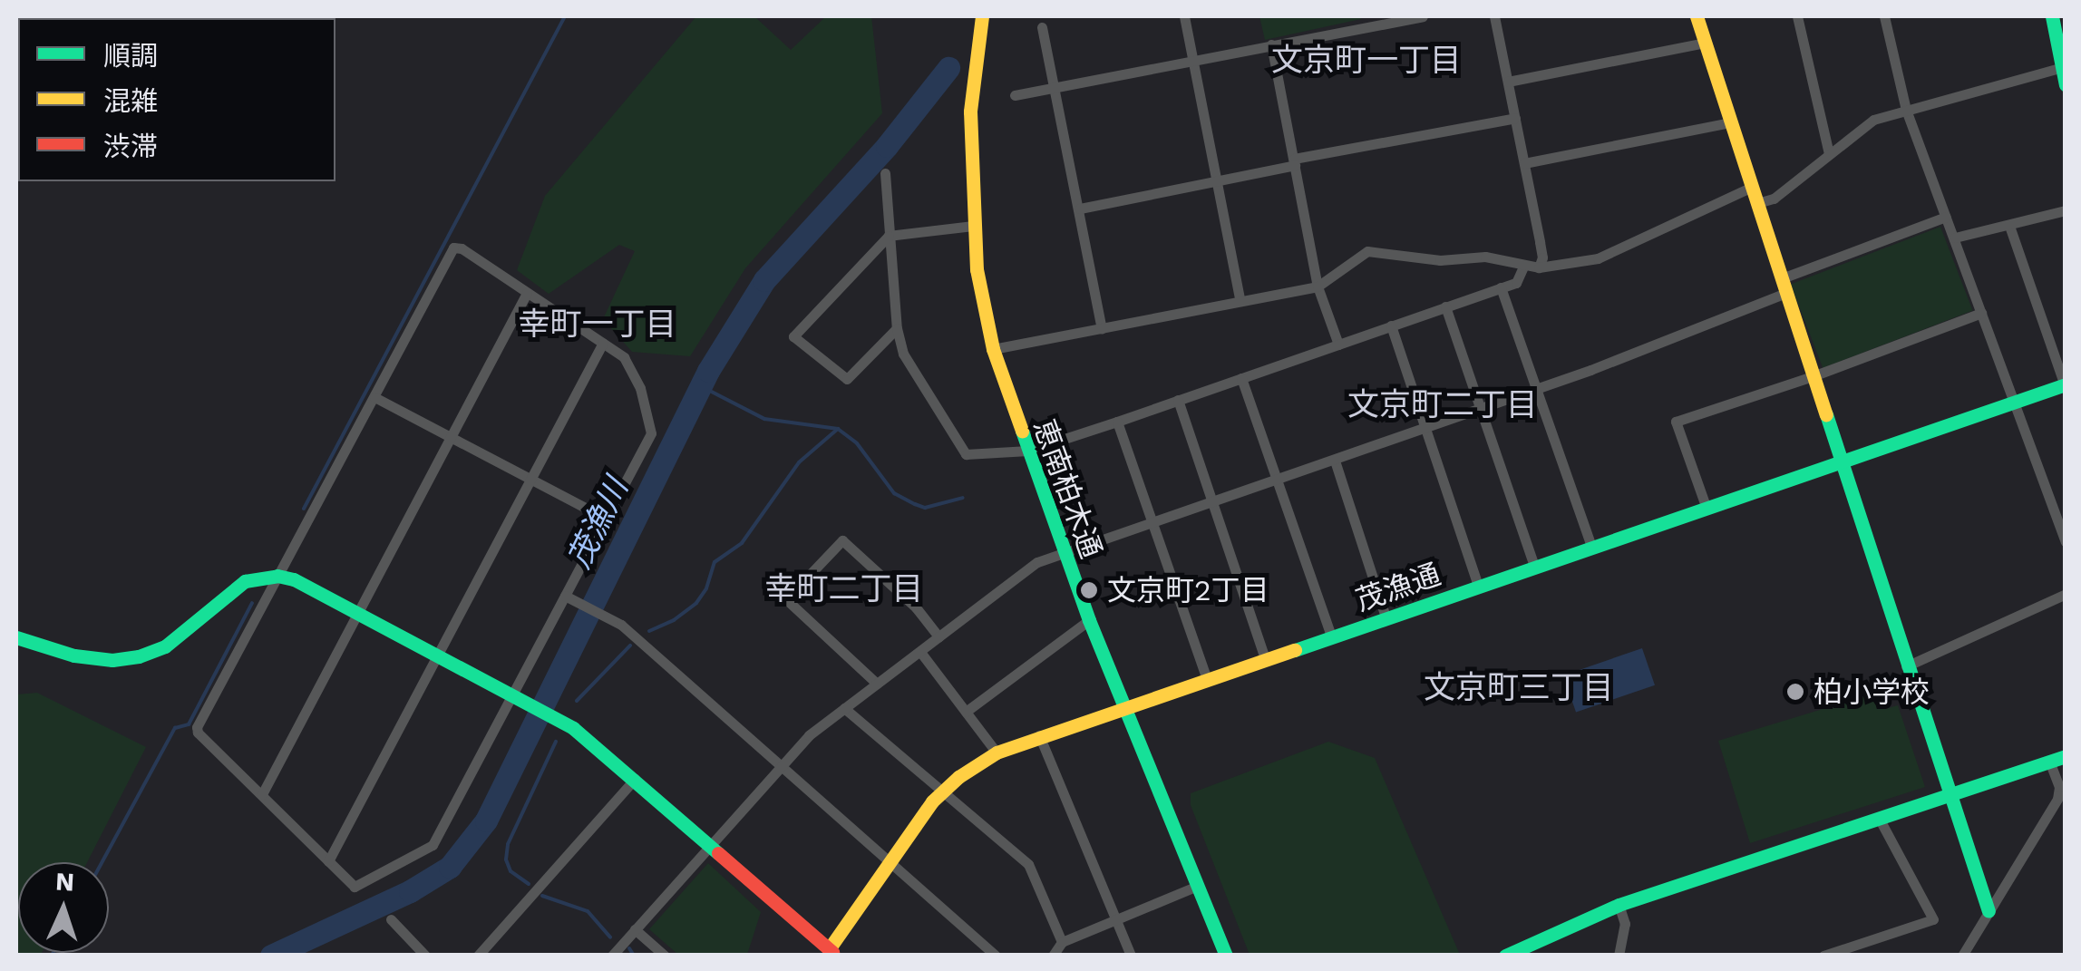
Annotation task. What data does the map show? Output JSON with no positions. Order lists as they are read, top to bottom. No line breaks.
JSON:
{"streets":{"street":["恵南柏木通","茂漁通"]},"crossings":[["恵南柏木通","茂漁通"]],"districts":["文京町一丁目","幸町一丁目","文京町二丁目","幸町二丁目","文京町三丁目"],"water":["茂漁川"],"places":["文京町2丁目","柏小学校"],"legend":["順調","混雑","渋滞"],"north":"top"}
